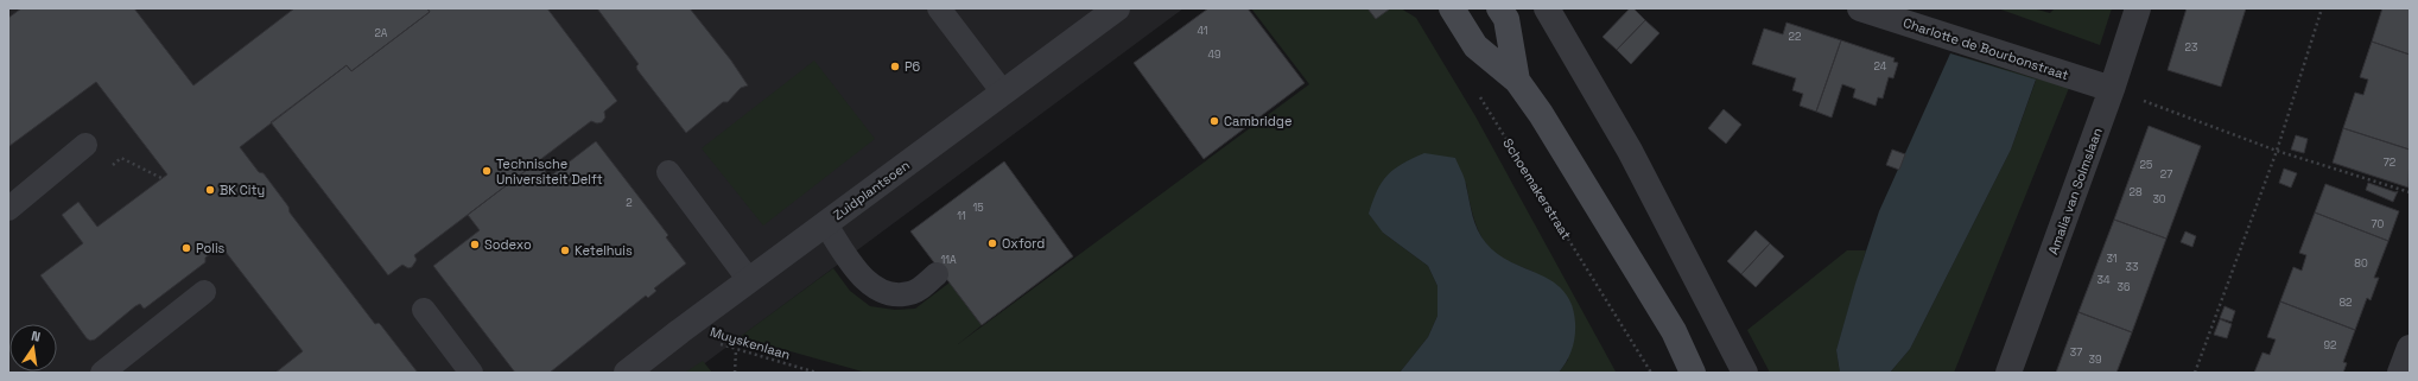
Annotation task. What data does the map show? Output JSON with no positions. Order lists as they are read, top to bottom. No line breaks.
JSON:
{"streets":{"street":["Charlotte de Bourbonstraat","Zuidplantsoen","Amalia van Solmslaan"],"path":["Schoemakerstraat","Muyskenlaan"]},"crossings":[["Charlotte de Bourbonstraat","Amalia van Solmslaan"],["Zuidplantsoen","Muyskenlaan"]],"places":["P6","Cambridge","Technische Universiteit Delft","BK City","Oxford","Sodexo","Polis","Ketelhuis"],"house_numbers":["41","2A","22","23","49","24","72","25","27","28","30","2","15","11","70","31","11A","80","33","34","36","82","92","37","39"],"north":"top"}
